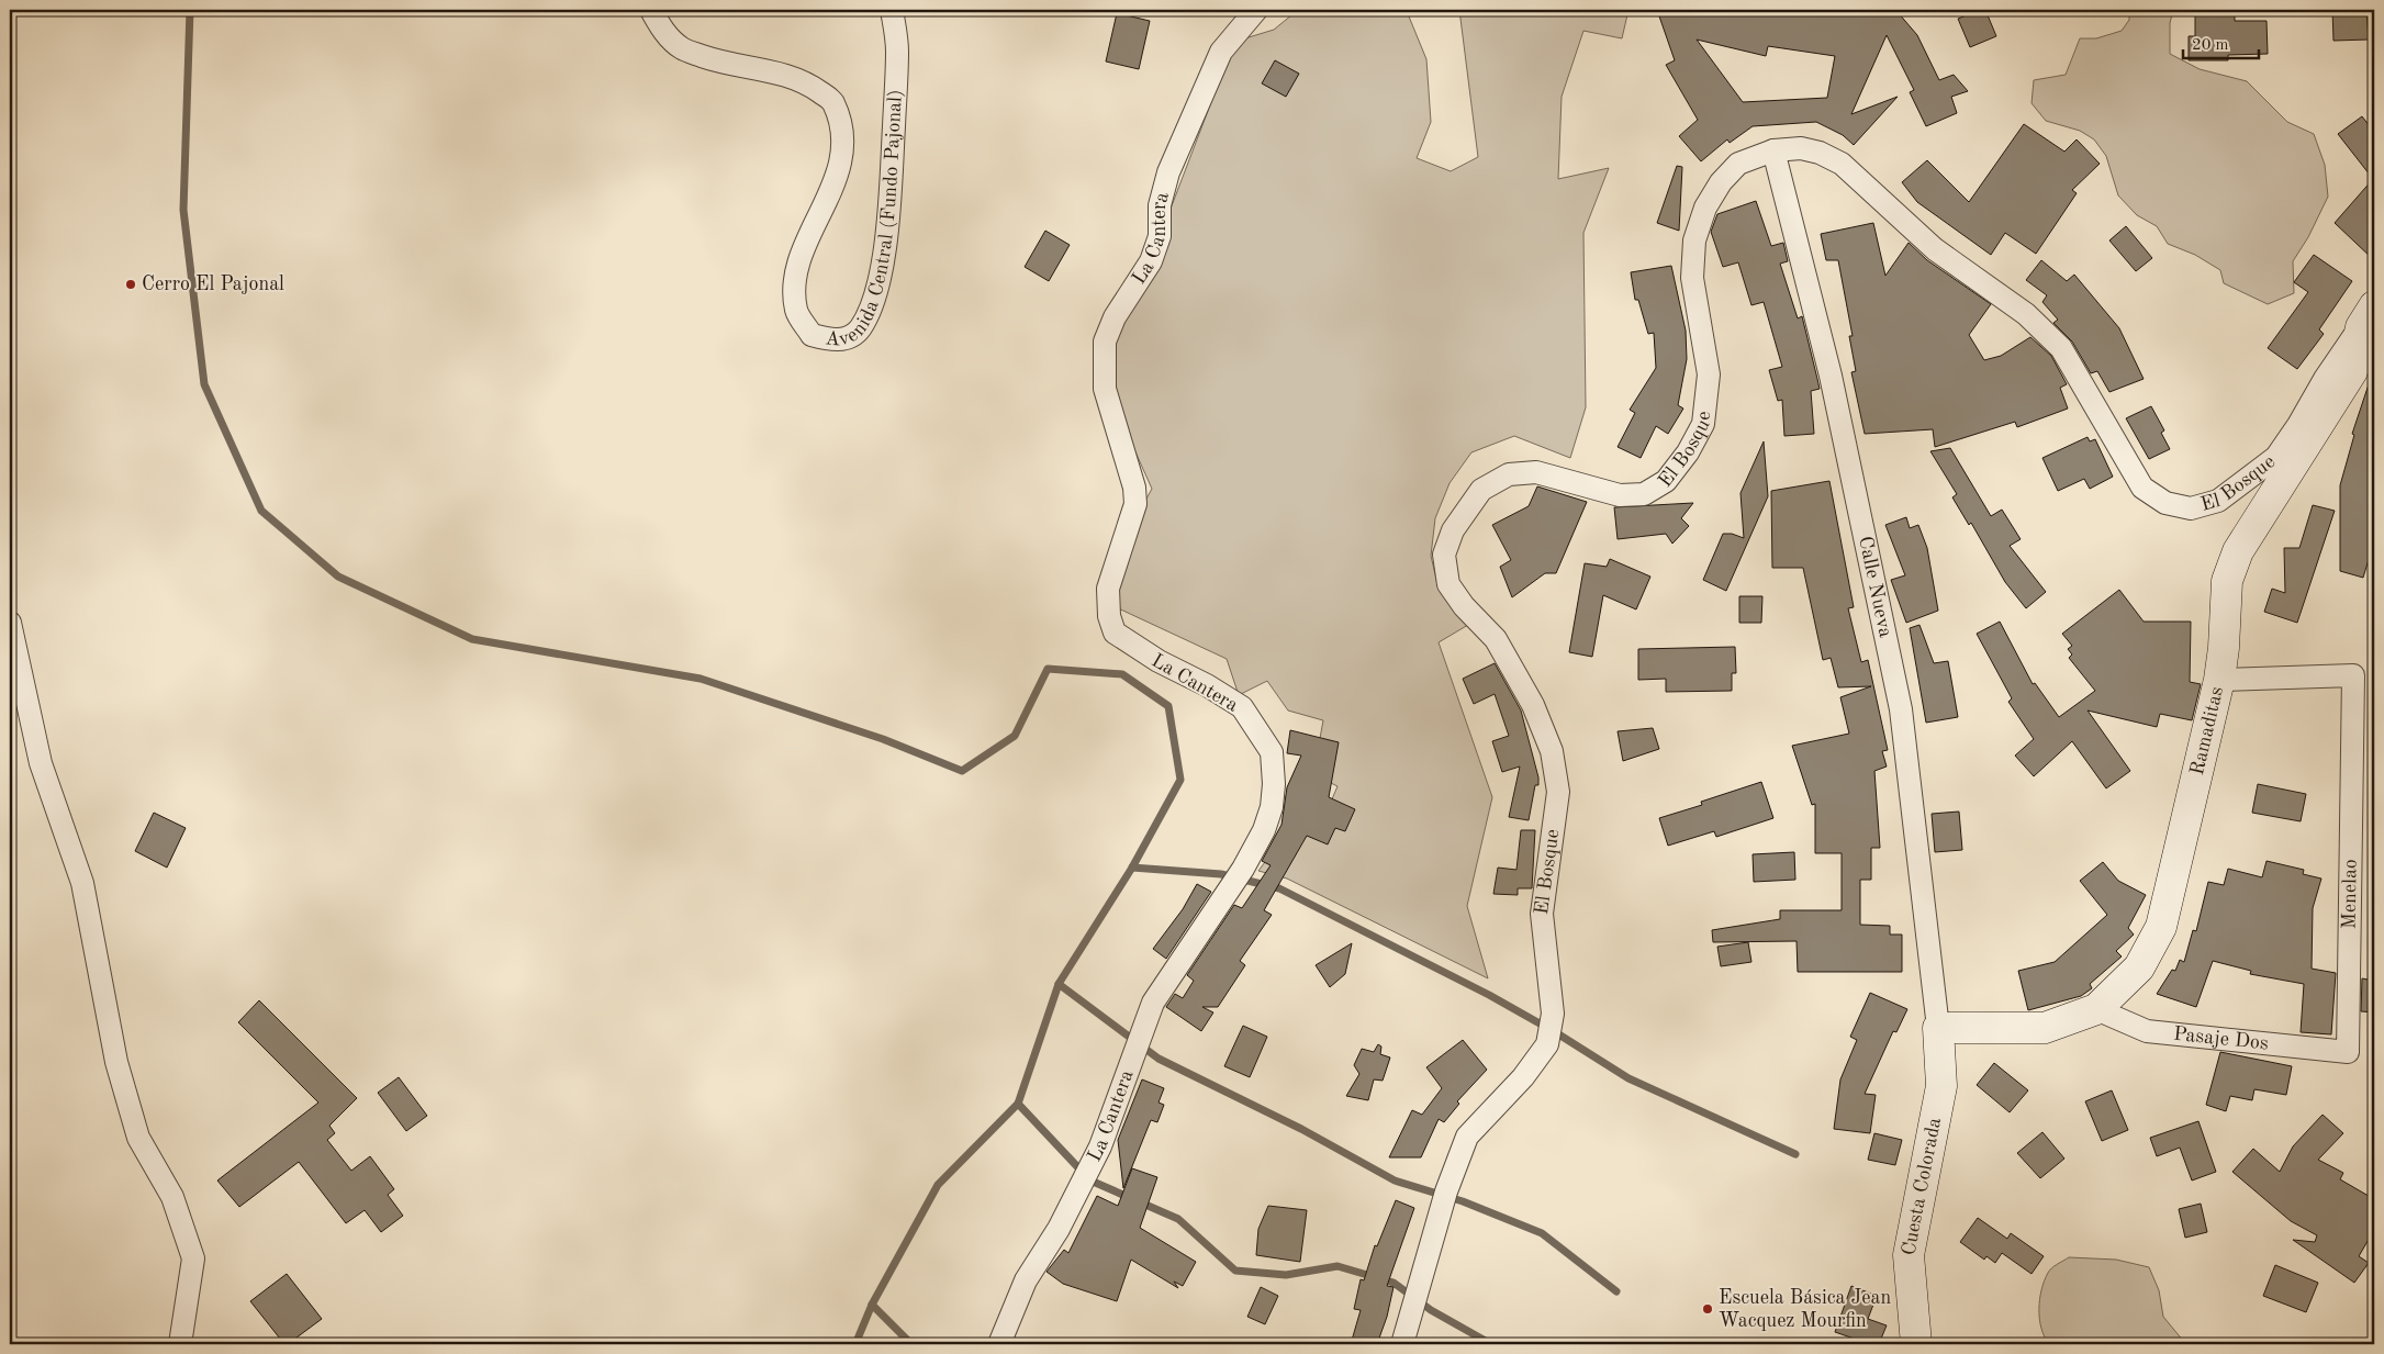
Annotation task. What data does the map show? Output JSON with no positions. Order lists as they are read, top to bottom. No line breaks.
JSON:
{"streets":{"street":["Avenida Central (Fundo Pajonal)","La Cantera","El Bosque","Calle Nueva","Ramaditas","Menelao","Pasaje Dos","Cuesta Colorada"]},"crossings":[["El Bosque","Calle Nueva"],["El Bosque","Ramaditas"],["Calle Nueva","Ramaditas"],["Calle Nueva","Cuesta Colorada"],["Ramaditas","Menelao"],["Ramaditas","Pasaje Dos"],["Ramaditas","Cuesta Colorada"],["Menelao","Pasaje Dos"]],"places":["Cerro El Pajonal","Escuela Básica Jean Wacquez Mourfin"],"scale_bar":"20 m"}
